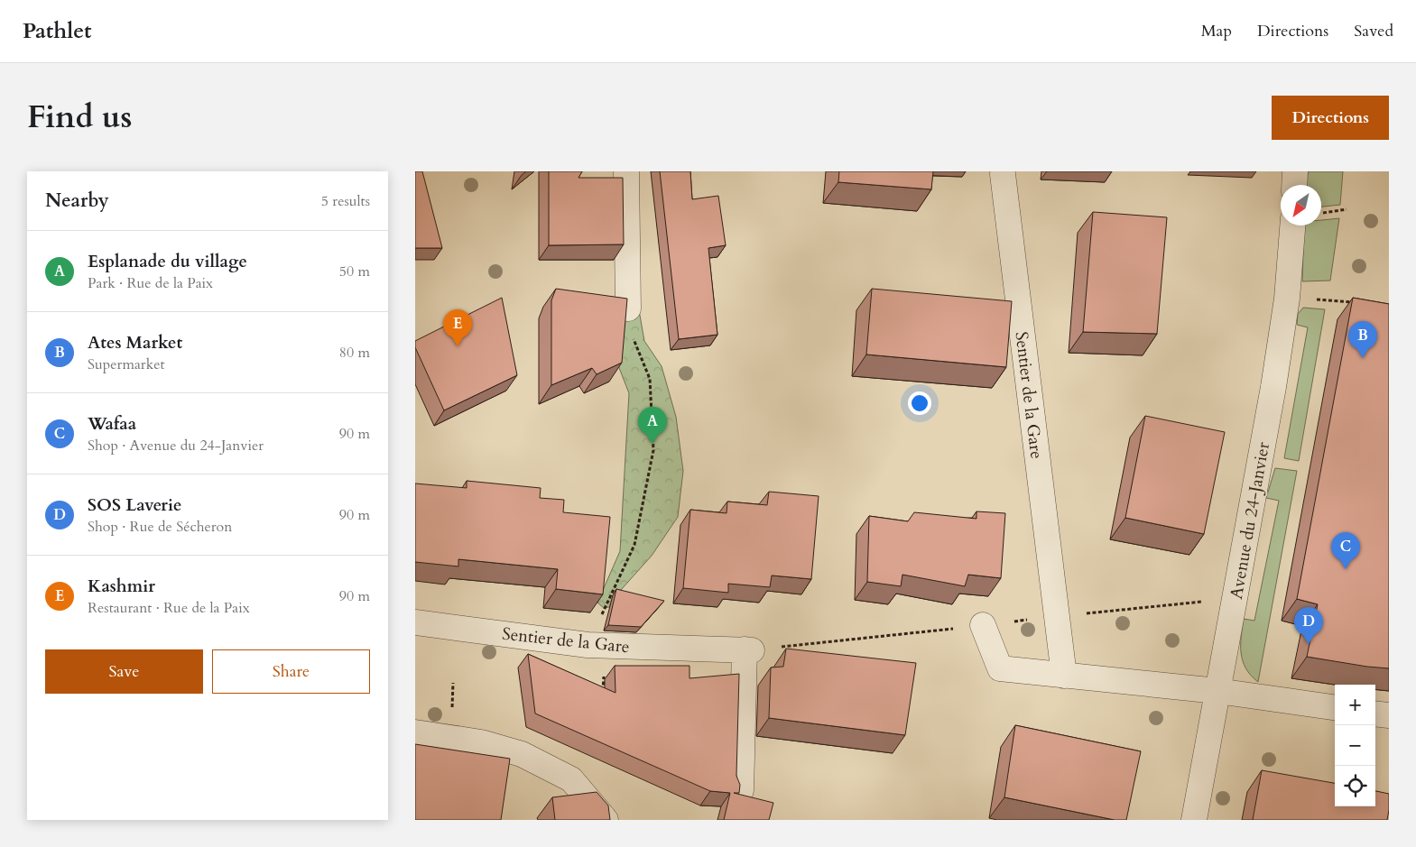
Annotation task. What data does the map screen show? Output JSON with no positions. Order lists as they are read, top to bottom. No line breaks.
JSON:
{"streets":{"street":["Sentier de la Gare","Avenue du 24-Janvier"]},"north":"bottom left","page":{"header":"Pathlet","nav":["Map","Directions","Saved"],"title":"Find us","buttons":["Directions",["Save","Share"]],"heading":["Nearby","5 results"],"list":[{"mark":"A","name":"Esplanade du village","note":"Park · Rue de la Paix","value":"50 m"},{"mark":"B","name":"Ates Market","note":"Supermarket","value":"80 m"},{"mark":"C","name":"Wafaa","note":"Shop · Avenue du 24-Janvier","value":"90 m"},{"mark":"D","name":"SOS Laverie","note":"Shop · Rue de Sécheron","value":"90 m"},{"mark":"E","name":"Kashmir","note":"Restaurant · Rue de la Paix","value":"90 m"}],"pins":["E","B","A","C","D"],"map_buttons":["+","−"]}}
